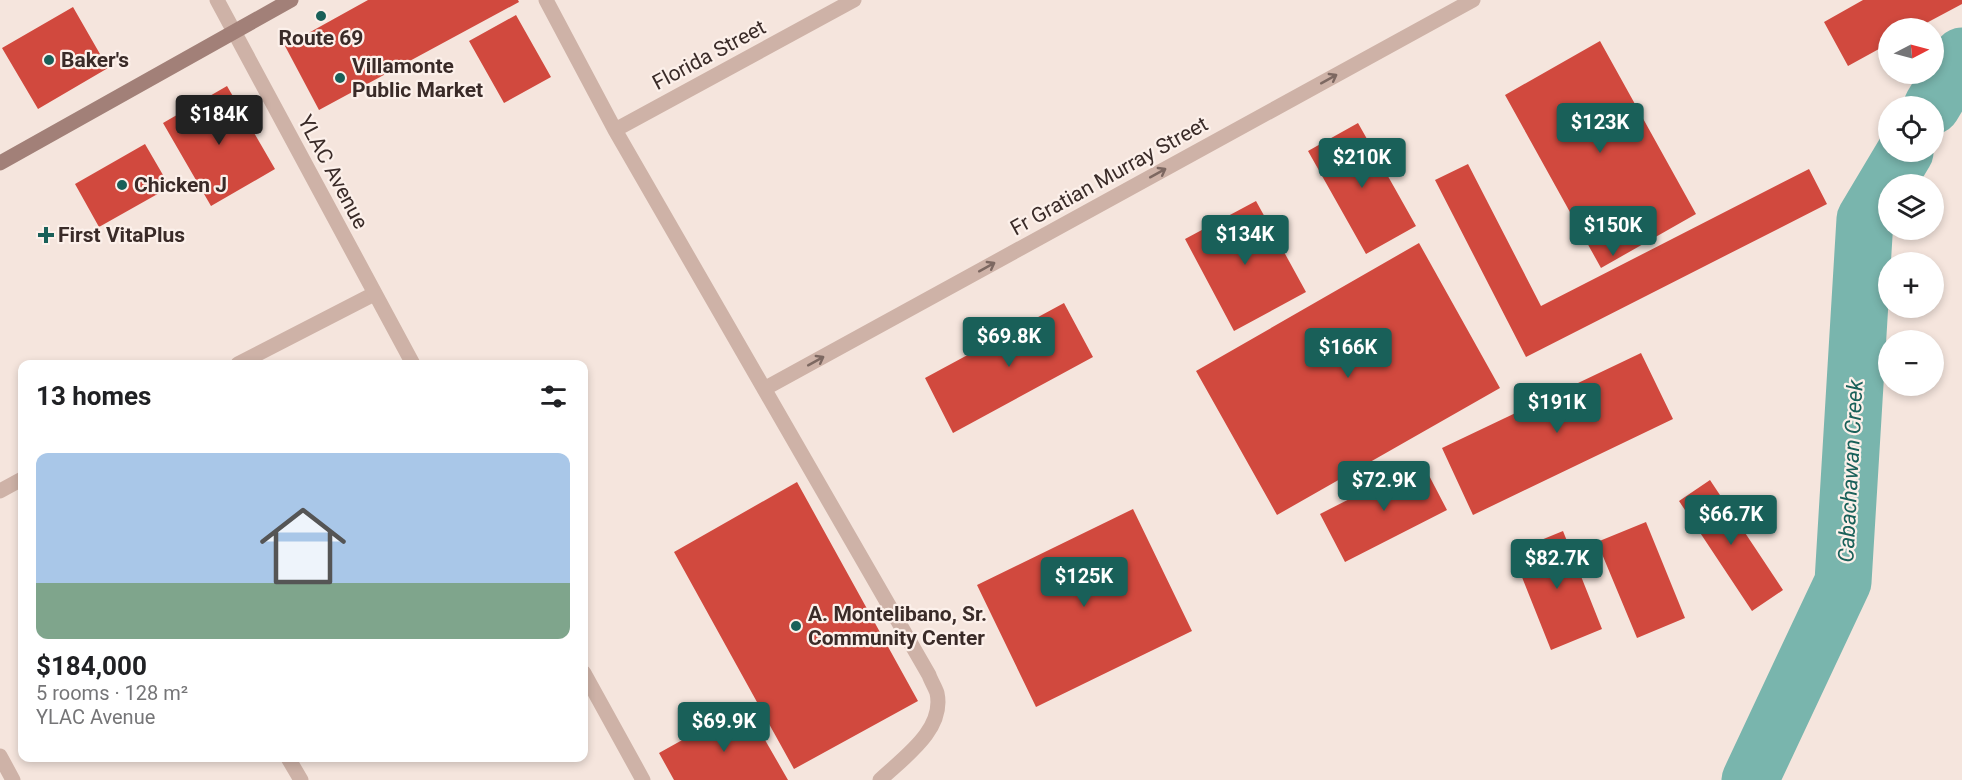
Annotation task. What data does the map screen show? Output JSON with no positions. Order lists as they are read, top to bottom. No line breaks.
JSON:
{"streets":{"street":["Florida Street","YLAC Avenue","Fr Gratian Murray Street"]},"one_way":["Fr Gratian Murray Street"],"water":["Cabachawan Creek"],"places":{"other":["Route 69","Baker's","Villamonte Public Market","Chicken J","A. Montelibano, Sr. Community Center"],"health":["First VitaPlus"]},"north":"right","page":{"map_buttons":["+","−"],"price":["$184K","$123K","$210K","$150K","$134K","$69.8K","$166K","$191K","$72.9K","$66.7K","$82.7K","$125K","$69.9K"],"heading":"13 homes","list":[{"name":"$184,000","note":"5 rooms · 128 m² · YLAC Avenue"}]}}
